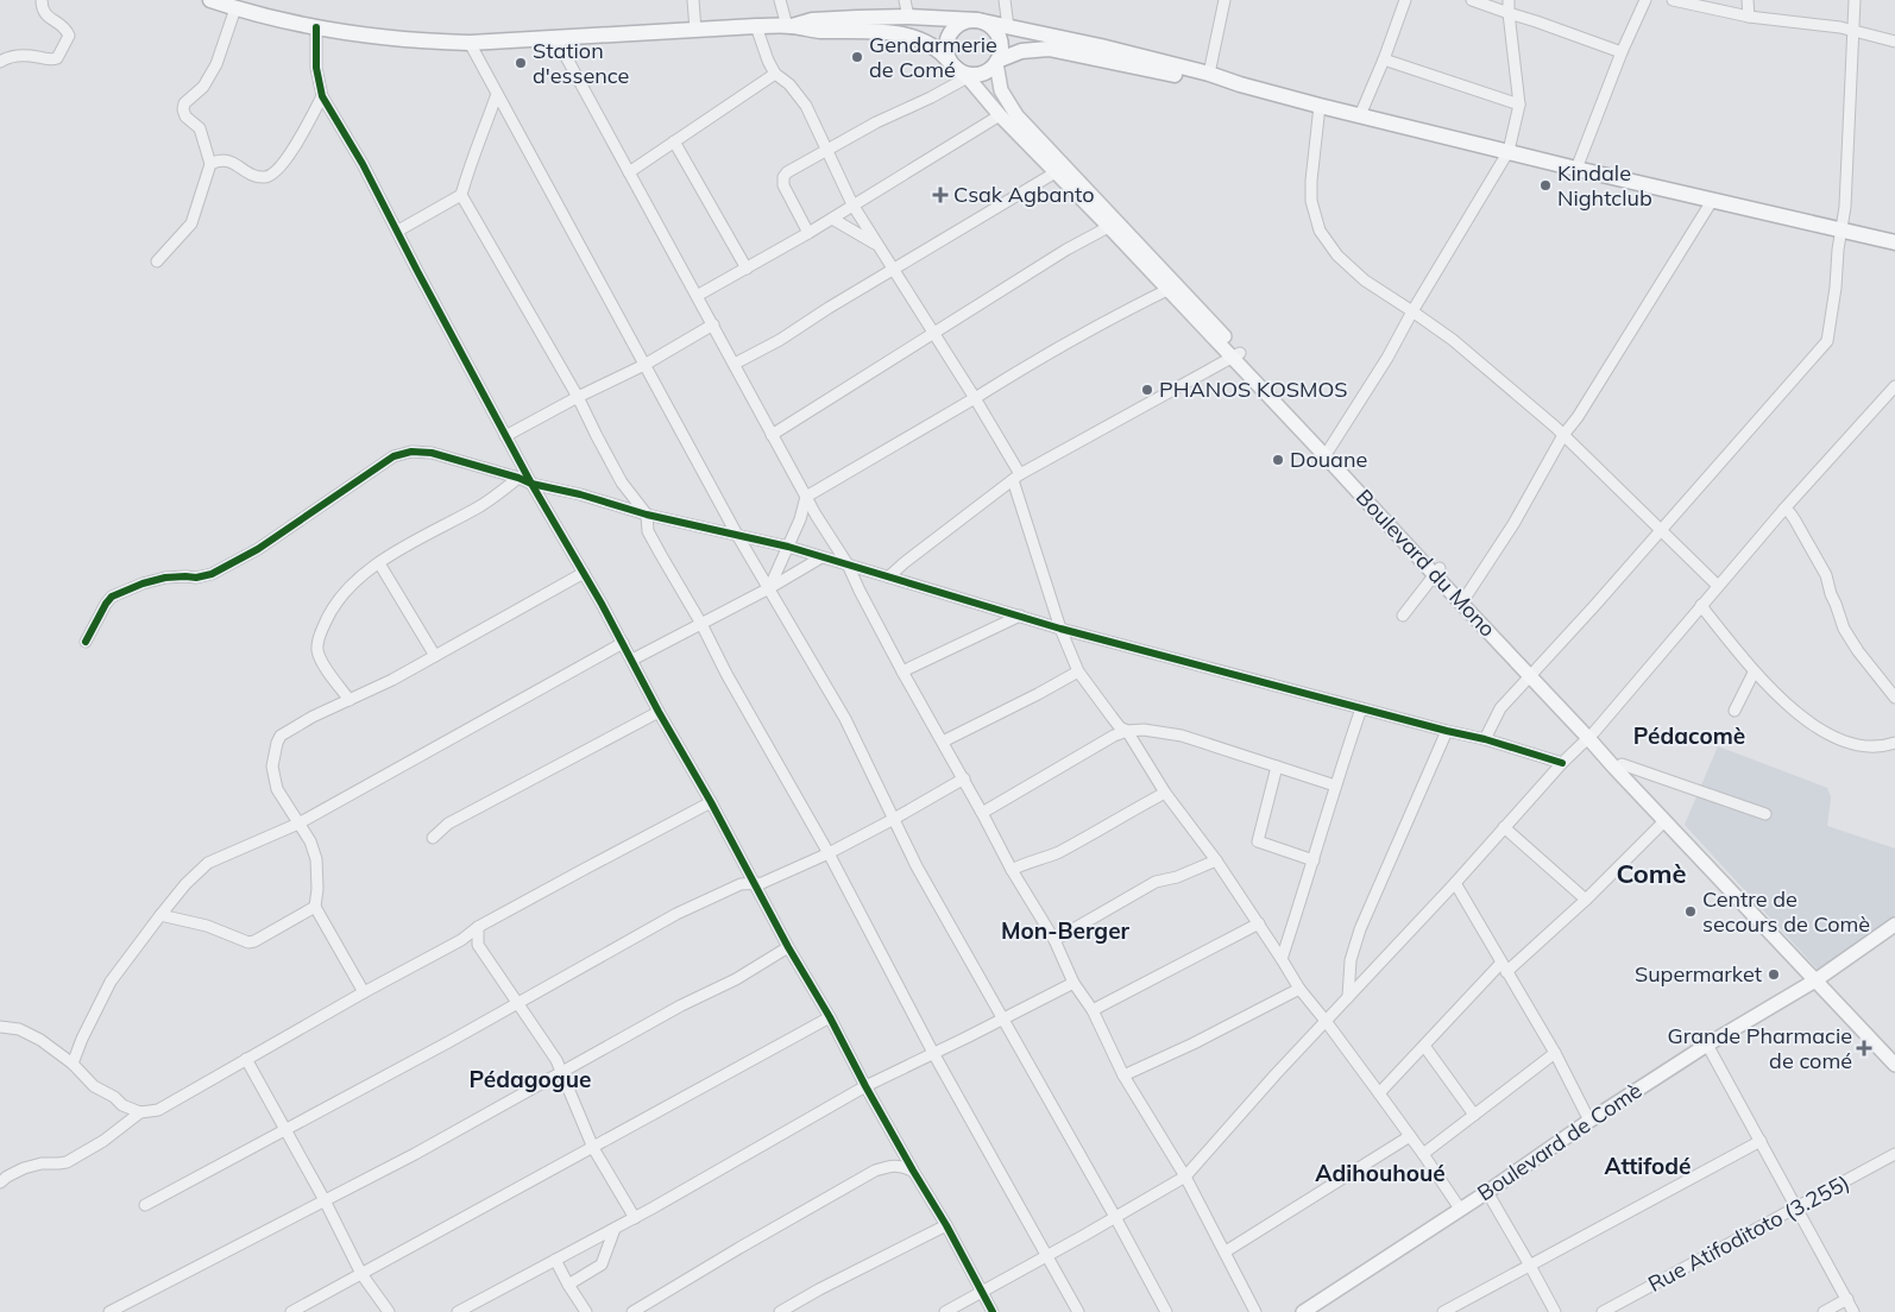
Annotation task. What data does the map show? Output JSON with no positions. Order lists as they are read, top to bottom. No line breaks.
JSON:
{"streets":{"main road":["Boulevard du Mono","Boulevard de Comè"],"street":["Rue Atifoditoto (3.255)"]},"crossings":[["Boulevard du Mono","Boulevard de Comè"]],"districts":["Pédacomè","Comè","Mon-Berger","Pédagogue","Attifodé","Adihouhoué"],"places":{"other":["Gendarmerie de Comé","Station d'essence","Kindale Nightclub","PHANOS KOSMOS","Douane","Centre de secours de Comè","Supermarket"],"health":["Csak Agbanto","Grande Pharmacie de comé"]}}
